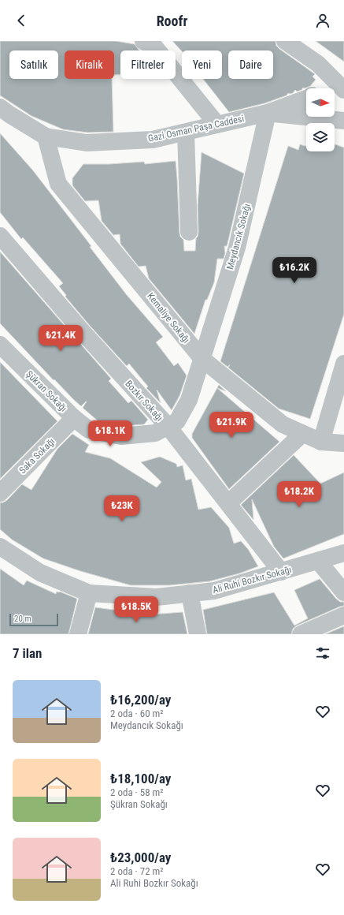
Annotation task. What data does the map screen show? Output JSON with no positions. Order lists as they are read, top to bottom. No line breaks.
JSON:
{"streets":{"street":["Gazi Osman Paşa Caddesi","Meydancık Sokağı","Kemaliye Sokağı","Şükran Sokağı","Bozkır Sokağı","Saka Sokağı","Ali Ruhi Bozkır Sokağı"]},"crossings":[["Gazi Osman Paşa Caddesi","Meydancık Sokağı"],["Gazi Osman Paşa Caddesi","Kemaliye Sokağı"],["Meydancık Sokağı","Kemaliye Sokağı"],["Meydancık Sokağı","Şükran Sokağı"],["Kemaliye Sokağı","Şükran Sokağı"],["Şükran Sokağı","Bozkır Sokağı"],["Şükran Sokağı","Saka Sokağı"],["Bozkır Sokağı","Ali Ruhi Bozkır Sokağı"]],"scale_bar":"20 m","north":"right","page":{"header":"Roofr","chip":["Satılık","Kiralık","Filtreler","Yeni","Daire"],"price":["₺16.2K","₺21.4K","₺21.9K","₺18.1K","₺18.2K","₺23K","₺18.5K"],"scale":"20 m","heading":"7 ilan","list":[{"name":"₺16,200/ay","note":"2 oda · 60 m² · Meydancık Sokağı"},{"name":"₺18,100/ay","note":"2 oda · 58 m² · Şükran Sokağı"},{"name":"₺23,000/ay","note":"2 oda · 72 m² · Ali Ruhi Bozkır Sokağı"}]}}
